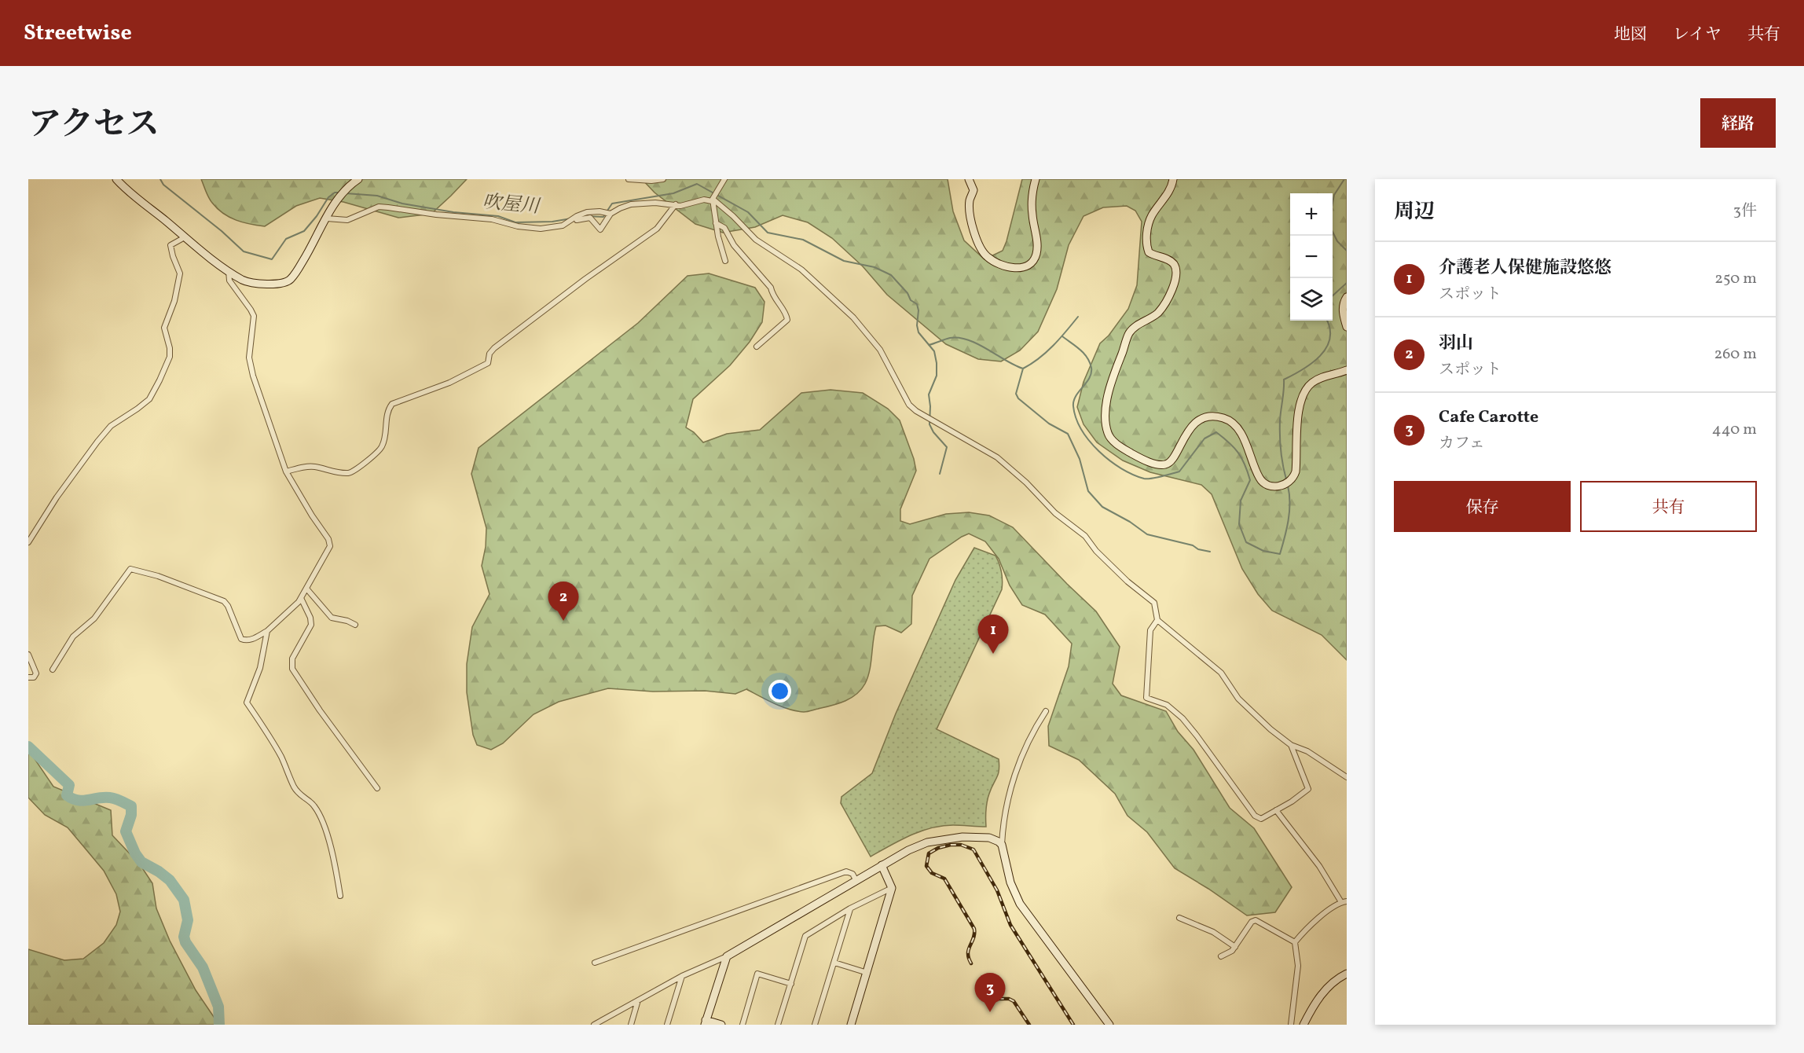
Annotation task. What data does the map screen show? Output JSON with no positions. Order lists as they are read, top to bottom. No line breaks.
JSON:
{"water":["吹屋川"],"page":{"header":"Streetwise","nav":["地図","レイヤ","共有"],"title":"アクセス","buttons":["経路",["保存","共有"]],"heading":["周辺","3件"],"map_buttons":["+","−"],"list":[{"mark":"1","name":"介護老人保健施設悠悠","note":"スポット","value":"250 m"},{"mark":"2","name":"羽山","note":"スポット","value":"260 m"},{"mark":"3","name":"Cafe Carotte","note":"カフェ","value":"440 m"}],"pins":["2","1","3"]}}
